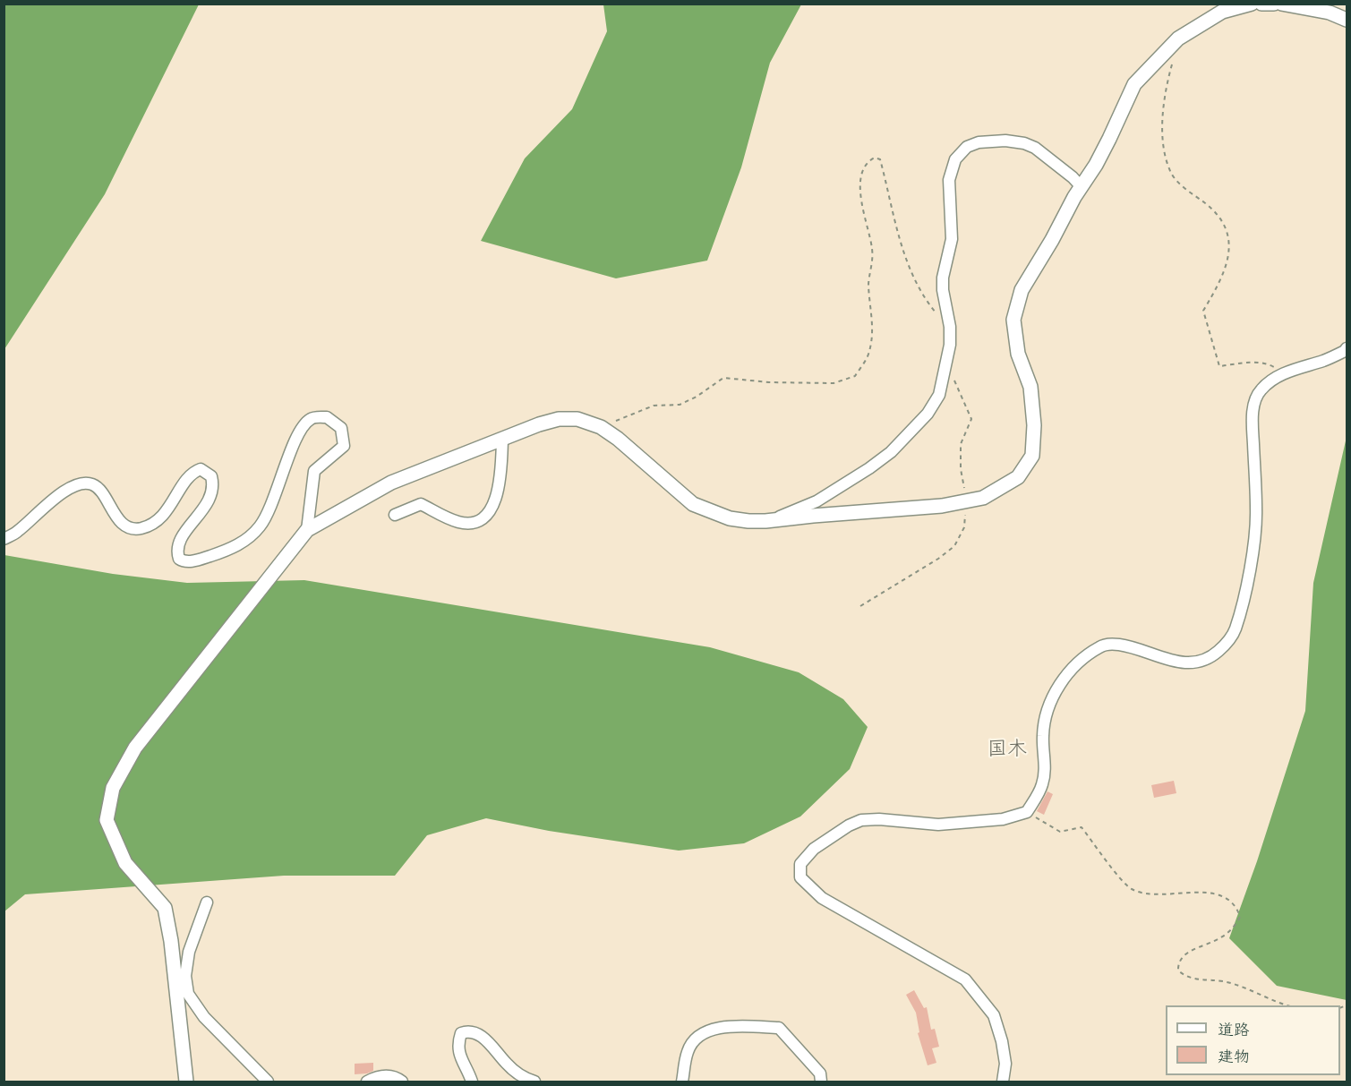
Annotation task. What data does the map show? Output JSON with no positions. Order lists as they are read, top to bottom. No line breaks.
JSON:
{"districts":["国木"],"legend":["道路","建物"]}
